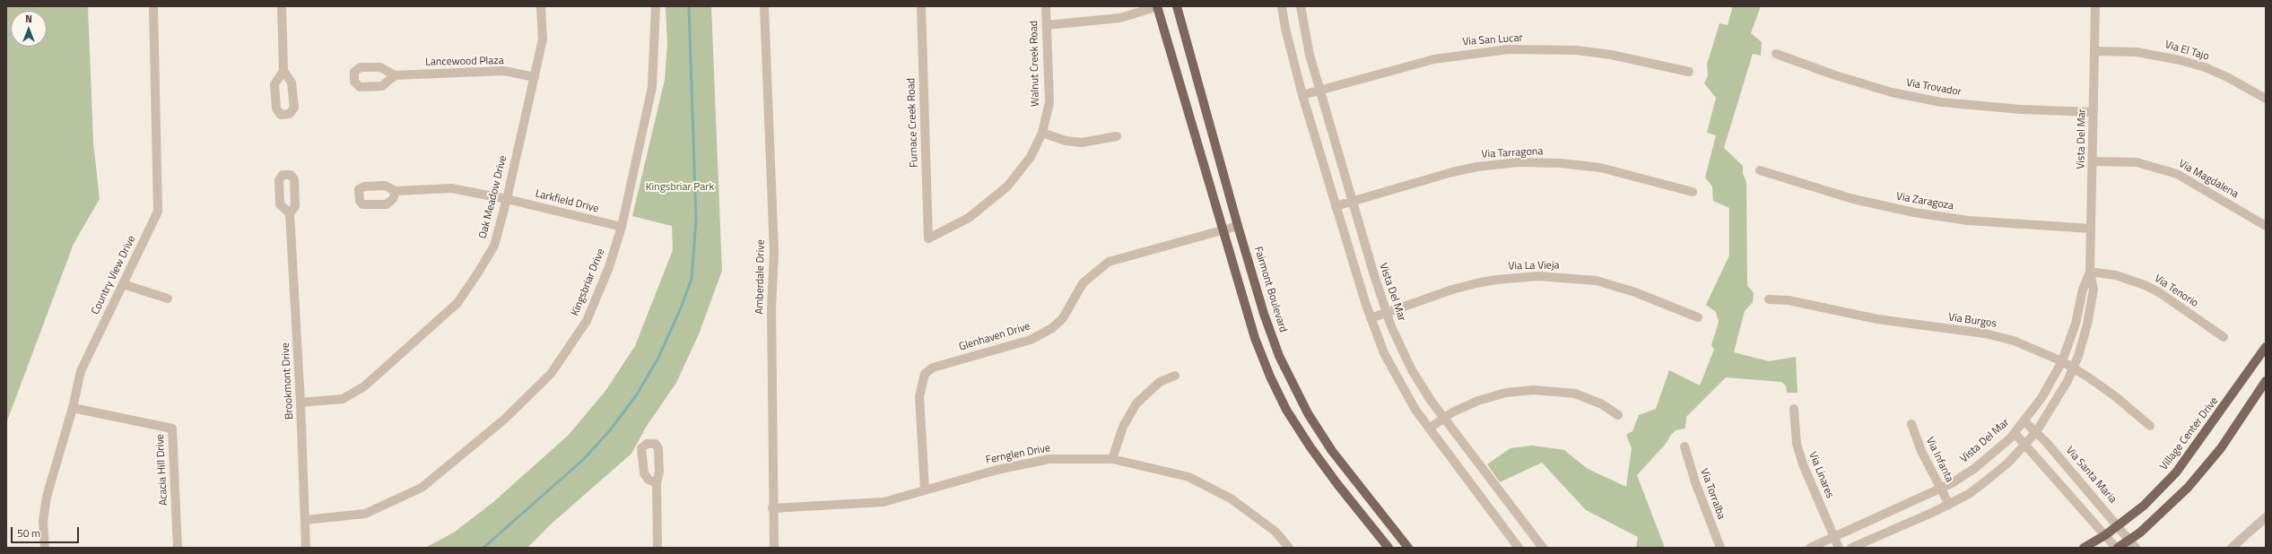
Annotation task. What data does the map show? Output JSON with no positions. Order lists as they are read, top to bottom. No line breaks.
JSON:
{"streets":{"main road":["Fairmont Boulevard","Village Center Drive"],"street":["Via San Lucar","Via El Tajo","Lancewood Plaza","Walnut Creek Road","Via Trovador","Furnace Creek Road","Vista Del Mar","Via Tarragona","Via Magdalena","Oak Meadow Drive","Larkfield Drive","Via Zaragoza","Via La Vieja","Country View Drive","Amberdale Drive","Kingsbriar Drive","Via Tenorio","Via Burgos","Glenhaven Drive","Brookmont Drive","Fernglen Drive","Via Infanta","Acacia Hill Drive","Via Linares","Via Santa Maria","Via Torralba"]},"crossings":[["Via San Lucar","Vista Del Mar"],["Via El Tajo","Vista Del Mar"],["Lancewood Plaza","Oak Meadow Drive"],["Walnut Creek Road","Furnace Creek Road"],["Via Trovador","Vista Del Mar"],["Vista Del Mar","Via Tarragona"],["Vista Del Mar","Via Magdalena"],["Vista Del Mar","Via Zaragoza"],["Vista Del Mar","Via La Vieja"],["Vista Del Mar","Via Tenorio"],["Vista Del Mar","Via Burgos"],["Vista Del Mar","Via Infanta"],["Vista Del Mar","Via Linares"],["Vista Del Mar","Via Santa Maria"],["Oak Meadow Drive","Larkfield Drive"],["Oak Meadow Drive","Brookmont Drive"],["Larkfield Drive","Kingsbriar Drive"],["Country View Drive","Acacia Hill Drive"],["Amberdale Drive","Fernglen Drive"],["Kingsbriar Drive","Brookmont Drive"],["Fairmont Boulevard","Glenhaven Drive"],["Glenhaven Drive","Fernglen Drive"],["Village Center Drive","Via Santa Maria"]],"parks":["Kingsbriar Park"],"scale_bar":"50 m","north":"top"}
